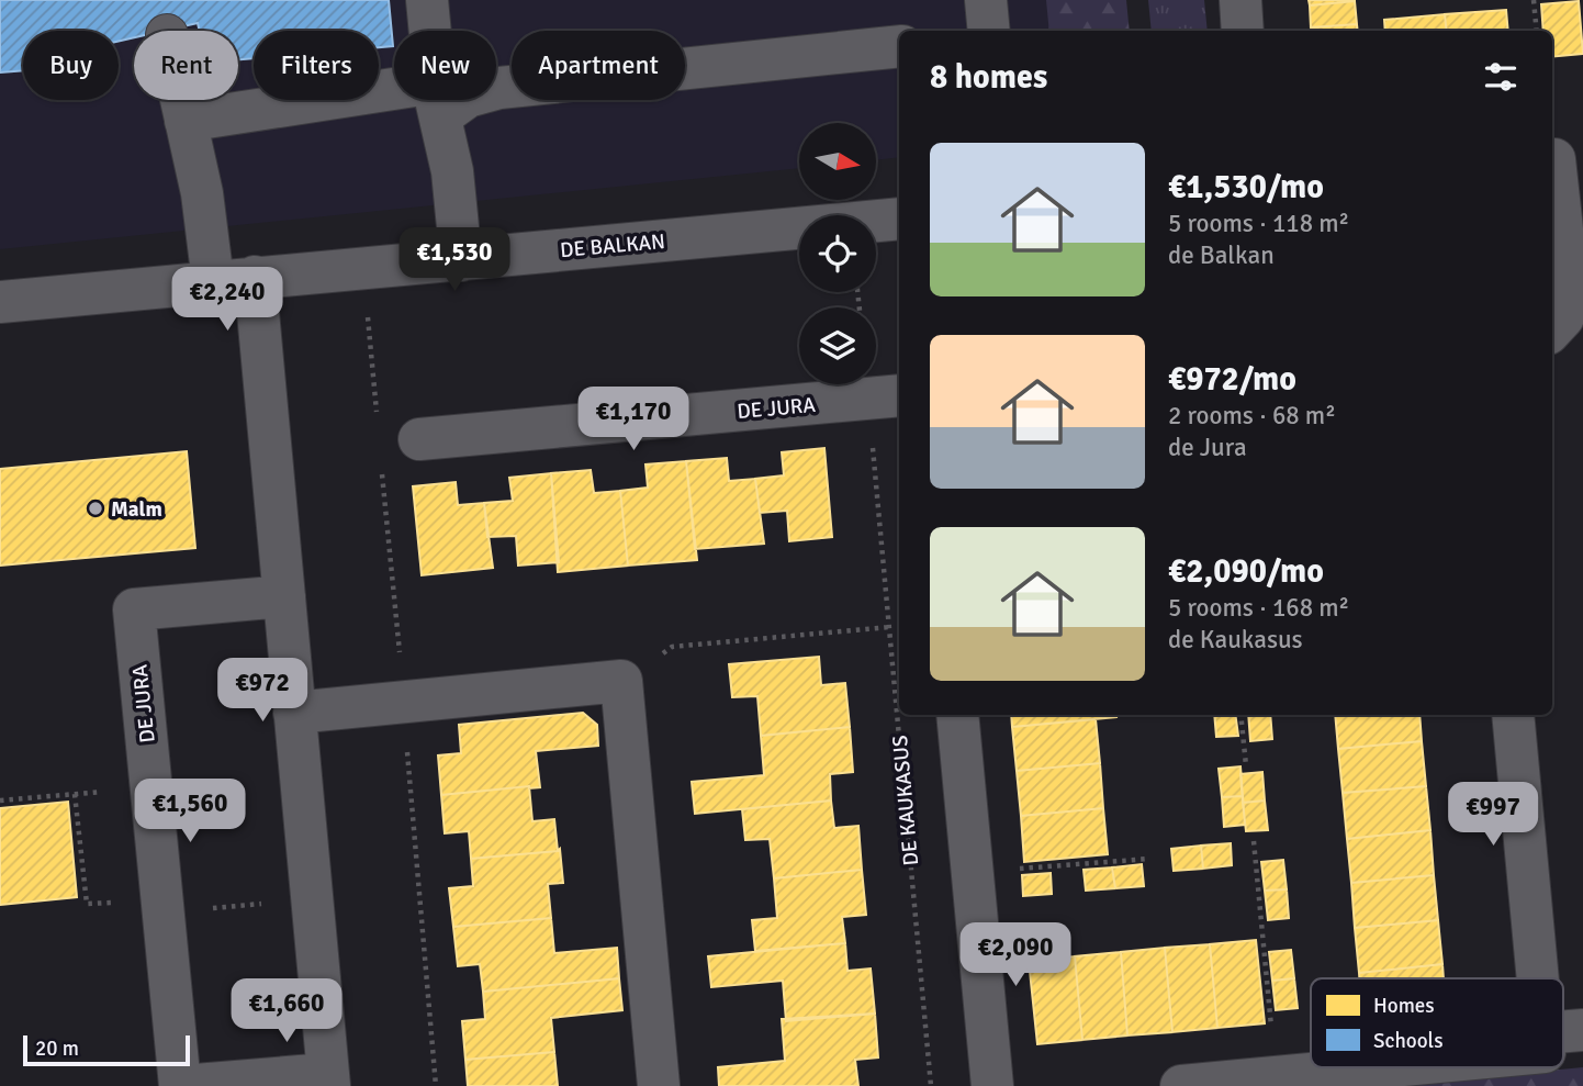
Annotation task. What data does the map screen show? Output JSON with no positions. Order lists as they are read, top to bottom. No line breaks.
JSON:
{"streets":{"street":["DE BALKAN","DE JURA"],"path":["DE KAUKASUS"]},"crossings":[["DE BALKAN","DE JURA"]],"places":["Malm"],"legend":["Homes","Schools"],"scale_bar":"20 m","north":"right","page":{"chip":["Buy","Rent","Filters","New","Apartment"],"heading":"8 homes","list":[{"name":"€1,530/mo","note":"5 rooms · 118 m² · de Balkan"},{"name":"€972/mo","note":"2 rooms · 68 m² · de Jura"},{"name":"€2,090/mo","note":"5 rooms · 168 m² · de Kaukasus"}],"price":["€1,530","€2,240","€1,170","€972","€1,560","€997","€2,090","€1,660"],"scale":"20 m"}}
